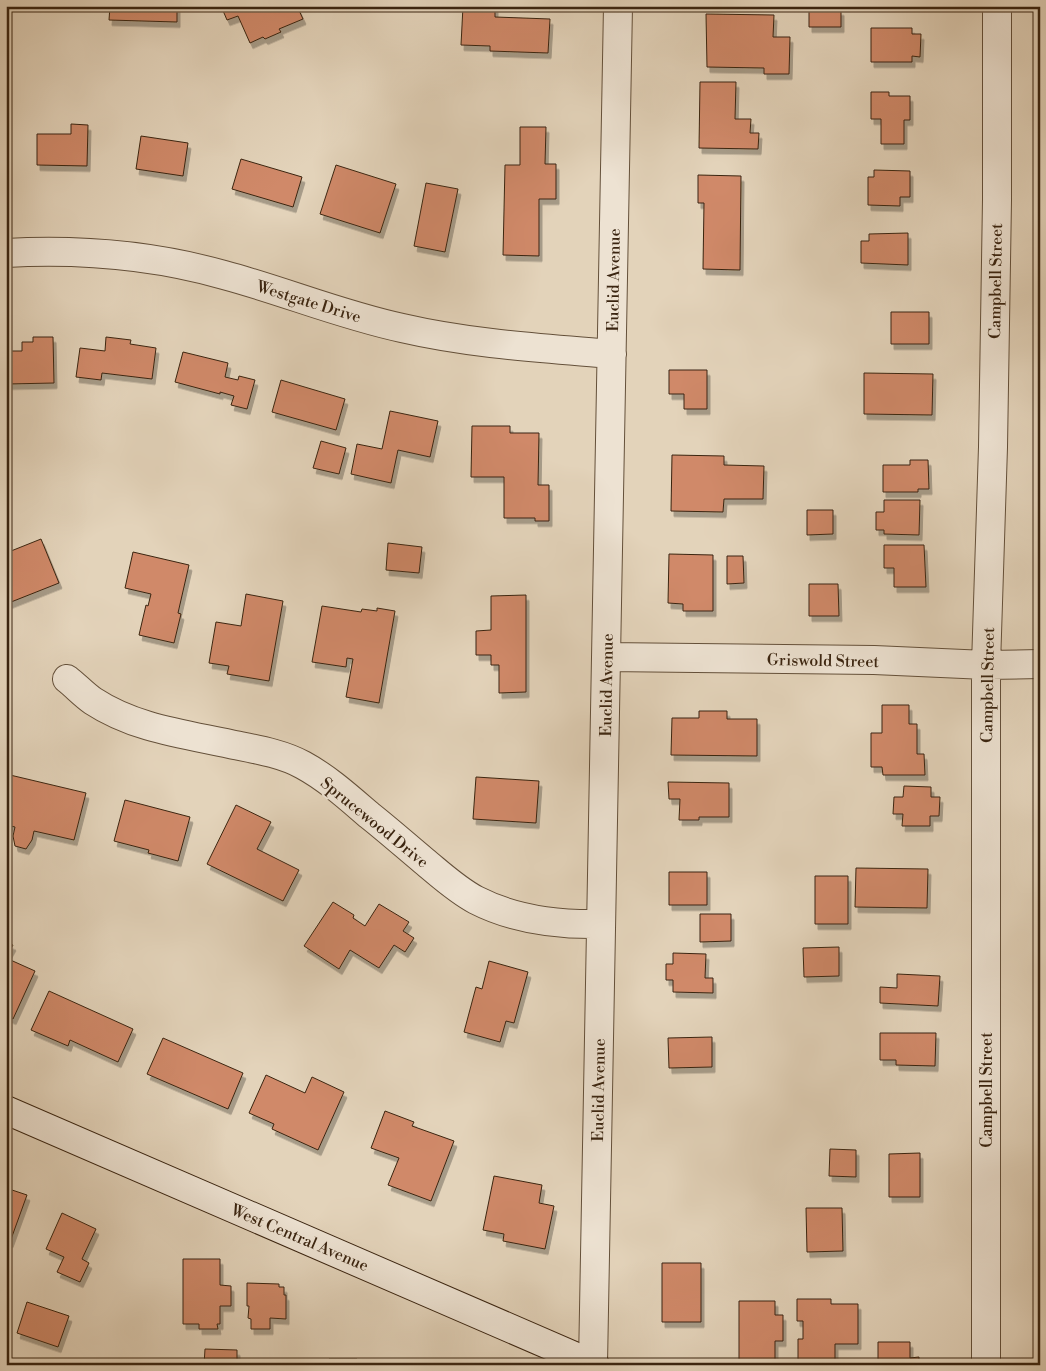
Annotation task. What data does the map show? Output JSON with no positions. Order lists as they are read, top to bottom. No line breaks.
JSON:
{"streets":{"street":["Euclid Avenue","Campbell Street","Westgate Drive","Griswold Street","Sprucewood Drive","West Central Avenue"]},"crossings":[["Euclid Avenue","Westgate Drive"],["Euclid Avenue","Griswold Street"],["Euclid Avenue","Sprucewood Drive"],["Euclid Avenue","West Central Avenue"],["Campbell Street","Griswold Street"]]}
